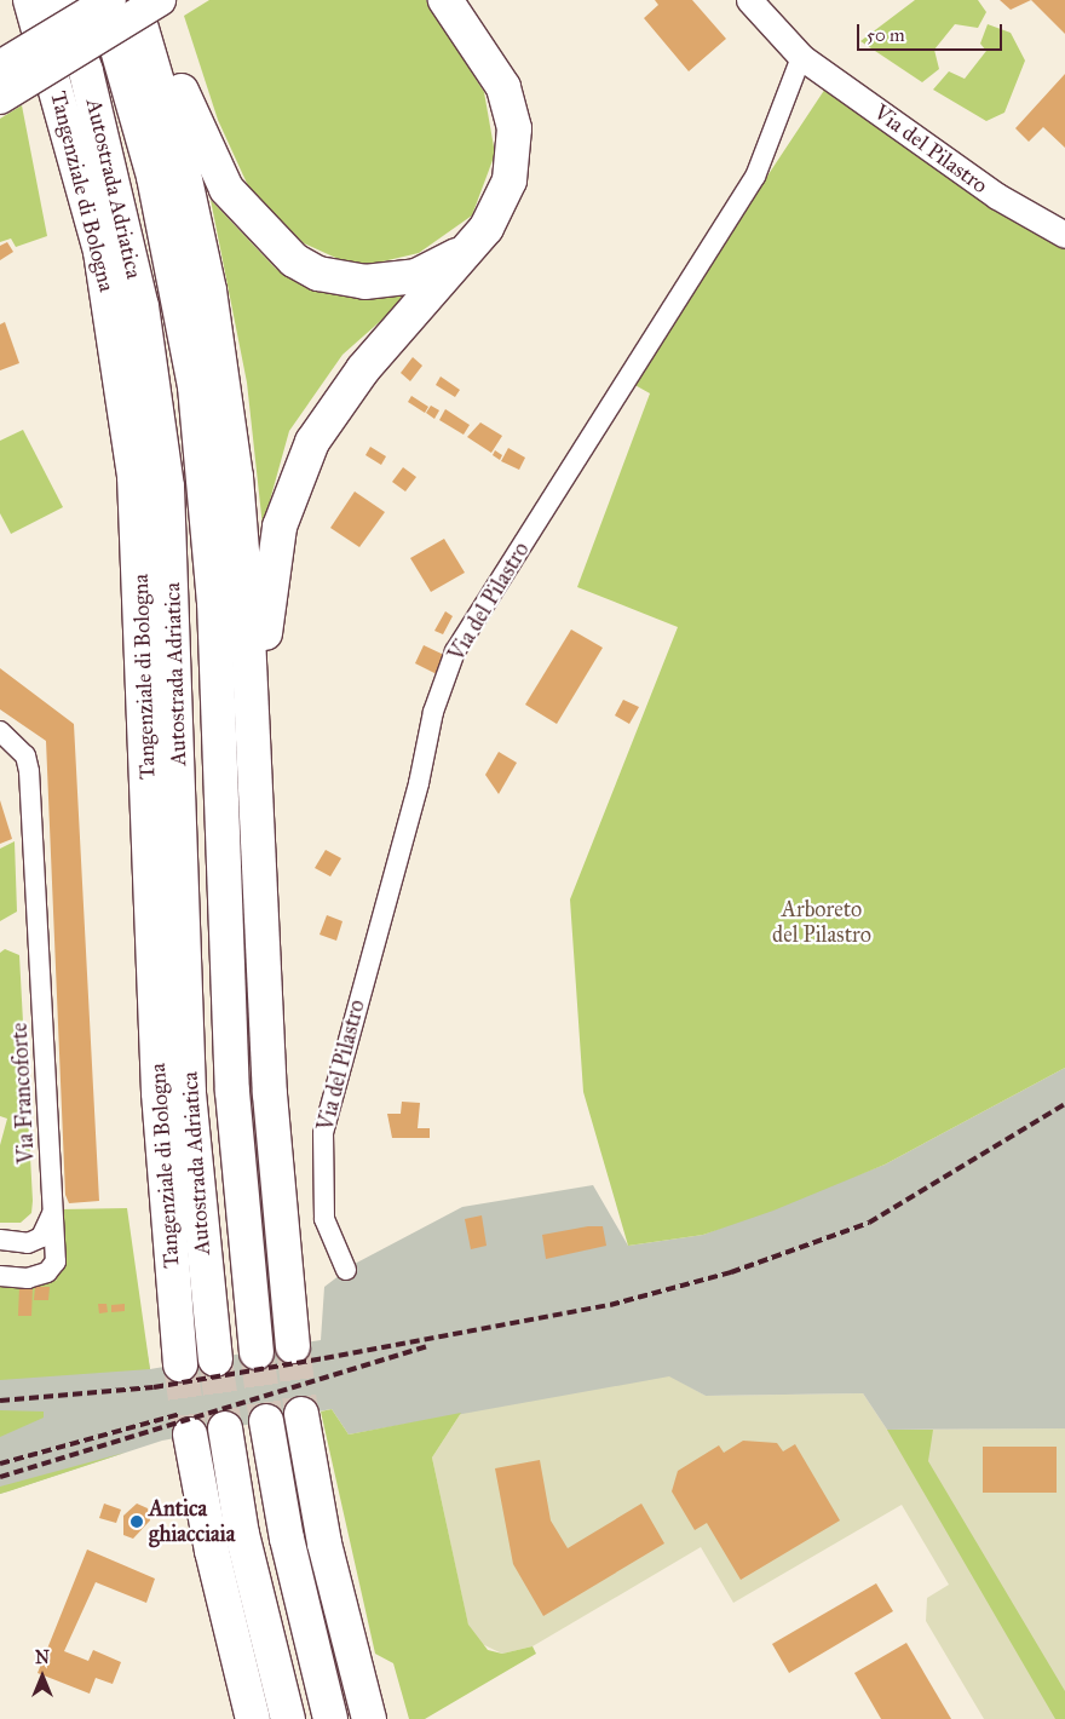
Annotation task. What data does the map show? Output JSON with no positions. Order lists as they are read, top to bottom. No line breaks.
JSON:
{"streets":{"highway":["Autostrada Adriatica","Tangenziale di Bologna"],"street":["Via del Pilastro","Via Francoforte"]},"parks":["Arboreto del Pilastro"],"places":["Antica ghiacciaia"],"scale_bar":"50 m","north":"top"}
